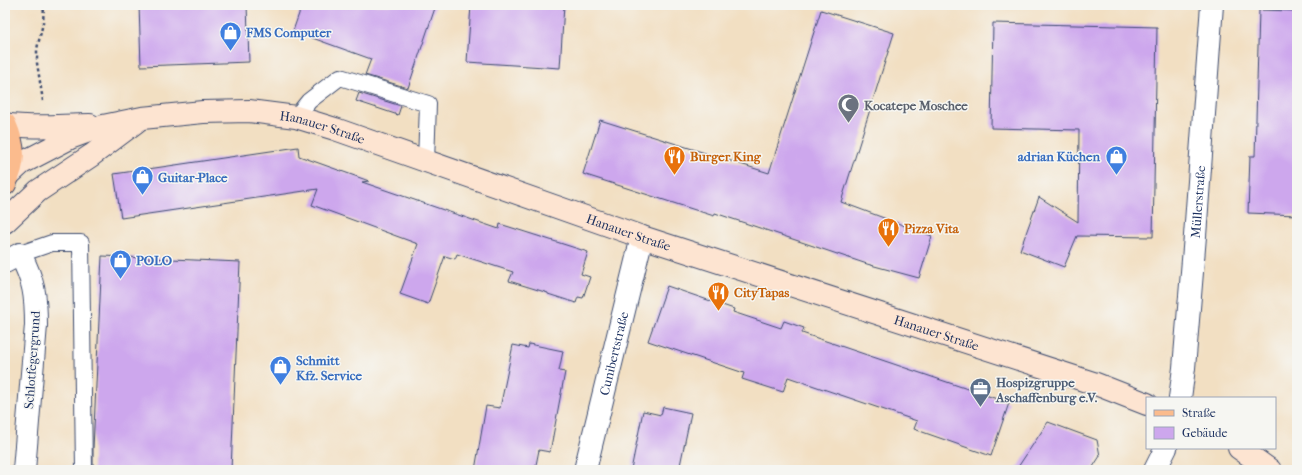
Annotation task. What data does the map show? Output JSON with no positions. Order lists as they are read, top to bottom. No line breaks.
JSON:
{"streets":{"main road":["Hanauer Straße"],"street":["Müllerstraße","Cunibertstraße","Schlotfegergrund"]},"crossings":[["Hanauer Straße","Cunibertstraße"]],"places":{"shop":["FMS Computer","adrian Küchen","Guitar-Place","POLO","Schmitt Kfz. Service"],"mosque":["Kocatepe Moschee"],"restaurant":["Burger King","Pizza Vita","CityTapas"],"office":["Hospizgruppe Aschaffenburg e.V."]},"legend":["Straße","Gebäude"]}
